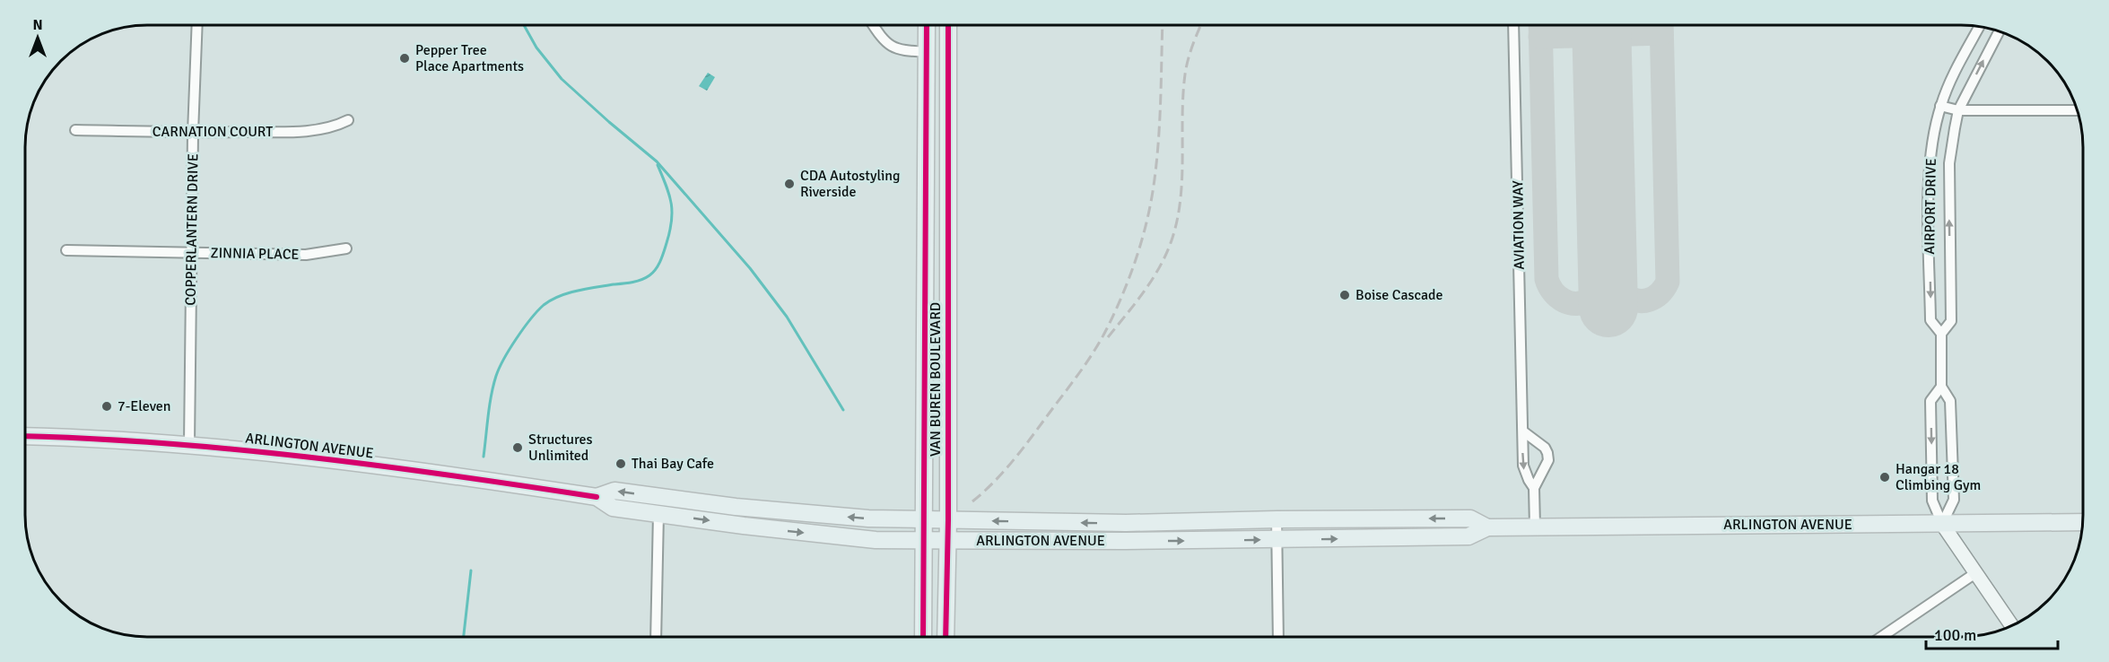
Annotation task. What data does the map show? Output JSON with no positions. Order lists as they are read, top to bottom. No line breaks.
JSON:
{"streets":{"main road":["VAN BUREN BOULEVARD","ARLINGTON AVENUE"],"street":["CARNATION COURT","AIRPORT DRIVE","AVIATION WAY","COPPERLANTERN DRIVE","ZINNIA PLACE"]},"crossings":[["CARNATION COURT","COPPERLANTERN DRIVE"],["AIRPORT DRIVE","ARLINGTON AVENUE"],["AVIATION WAY","ARLINGTON AVENUE"],["COPPERLANTERN DRIVE","ZINNIA PLACE"],["COPPERLANTERN DRIVE","ARLINGTON AVENUE"],["VAN BUREN BOULEVARD","ARLINGTON AVENUE"]],"places":["Pepper Tree Place Apartments","CDA Autostyling Riverside","Boise Cascade","7-Eleven","Structures Unlimited","Thai Bay Cafe","Hangar 18 Climbing Gym"],"scale_bar":"100 m","north":"top"}
